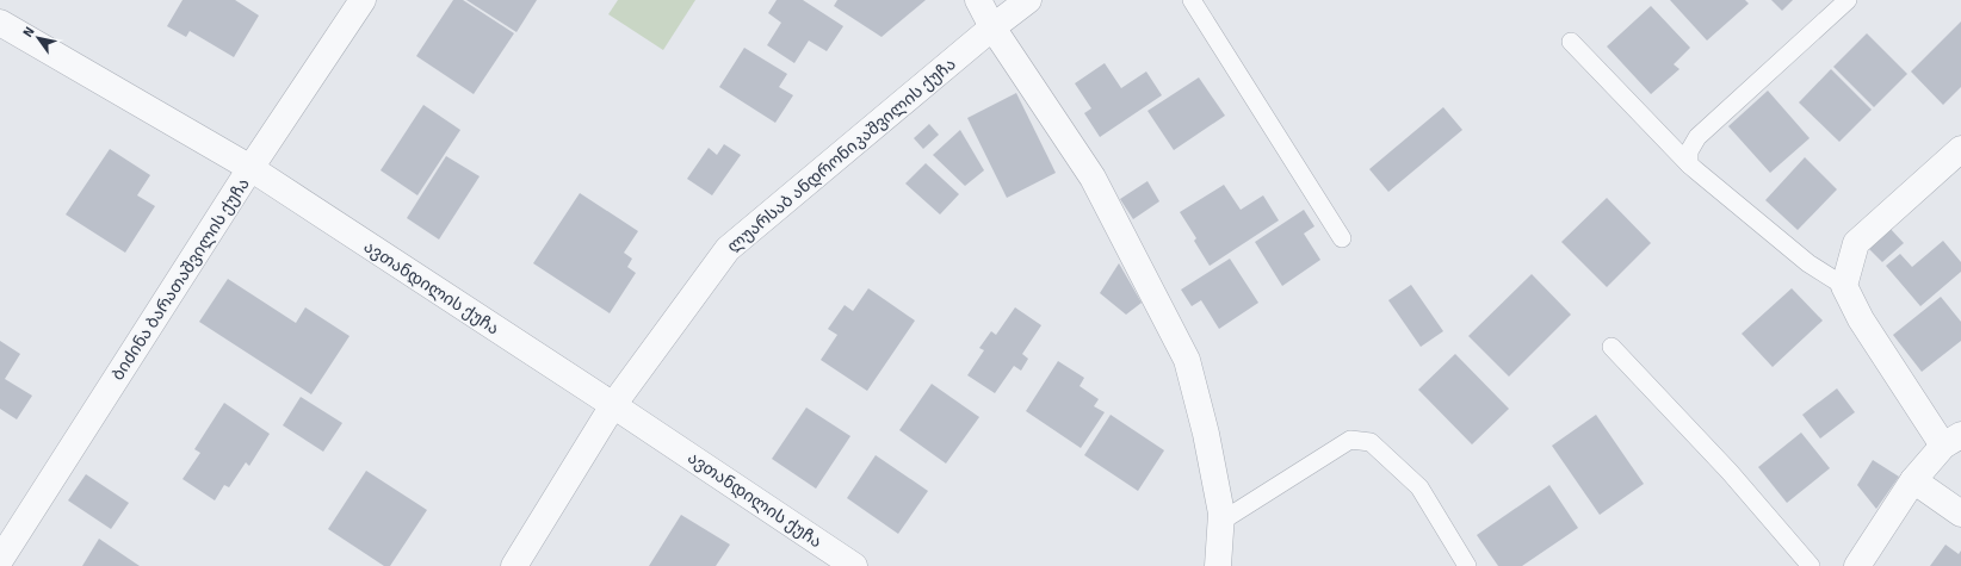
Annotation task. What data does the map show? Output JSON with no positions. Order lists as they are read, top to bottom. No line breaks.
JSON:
{"streets":{"street":["ლუარსაბ ანდრონიკაშვილის ქუჩა","ბიძინა ბარათაშვილის ქუჩა","ავთანდილის ქუჩა"]},"crossings":[["ლუარსაბ ანდრონიკაშვილის ქუჩა","ავთანდილის ქუჩა"],["ბიძინა ბარათაშვილის ქუჩა","ავთანდილის ქუჩა"]],"north":"top left"}
